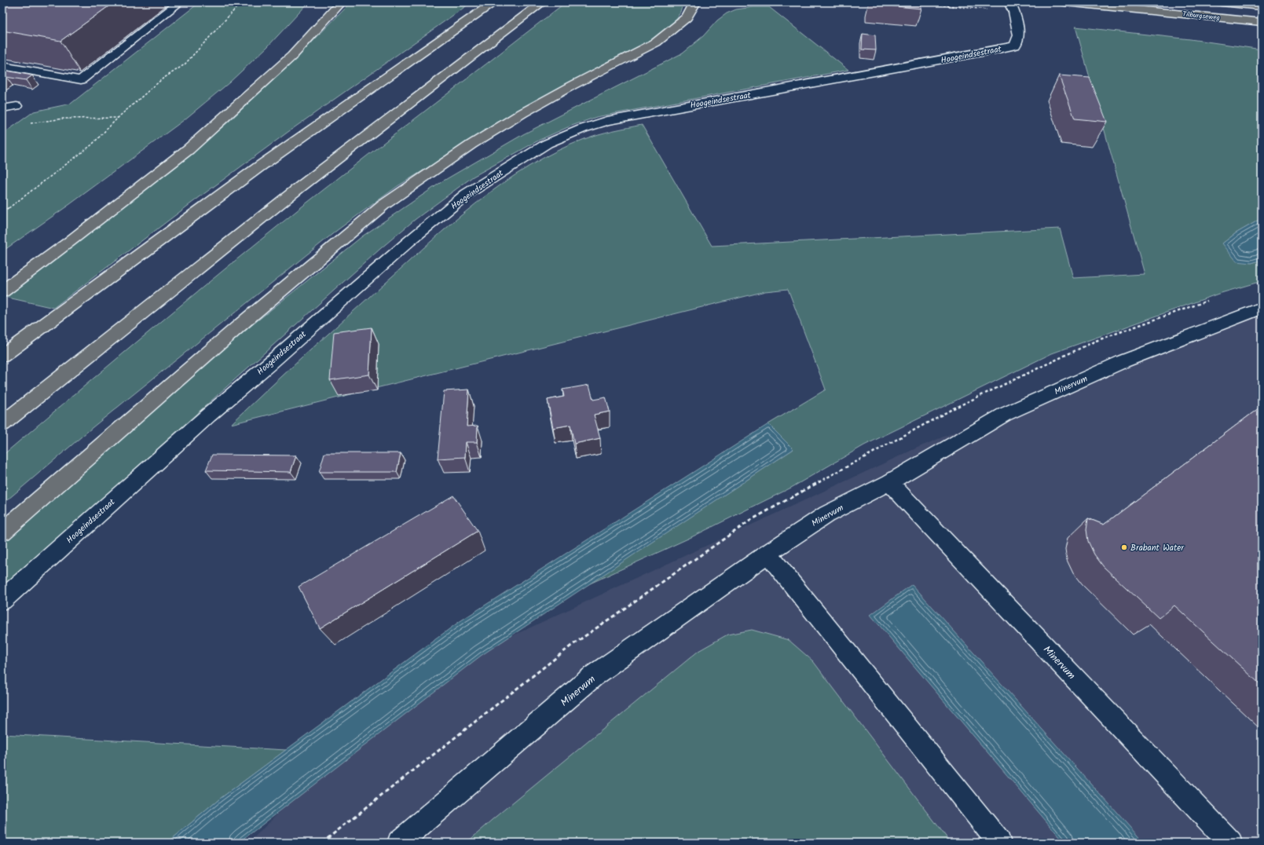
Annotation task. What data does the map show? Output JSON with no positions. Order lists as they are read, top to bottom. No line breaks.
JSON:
{"streets":{"main road":["Tilburgseweg"],"street":["Hoogeindsestraat","Minervum"]},"places":["Brabant Water"]}
